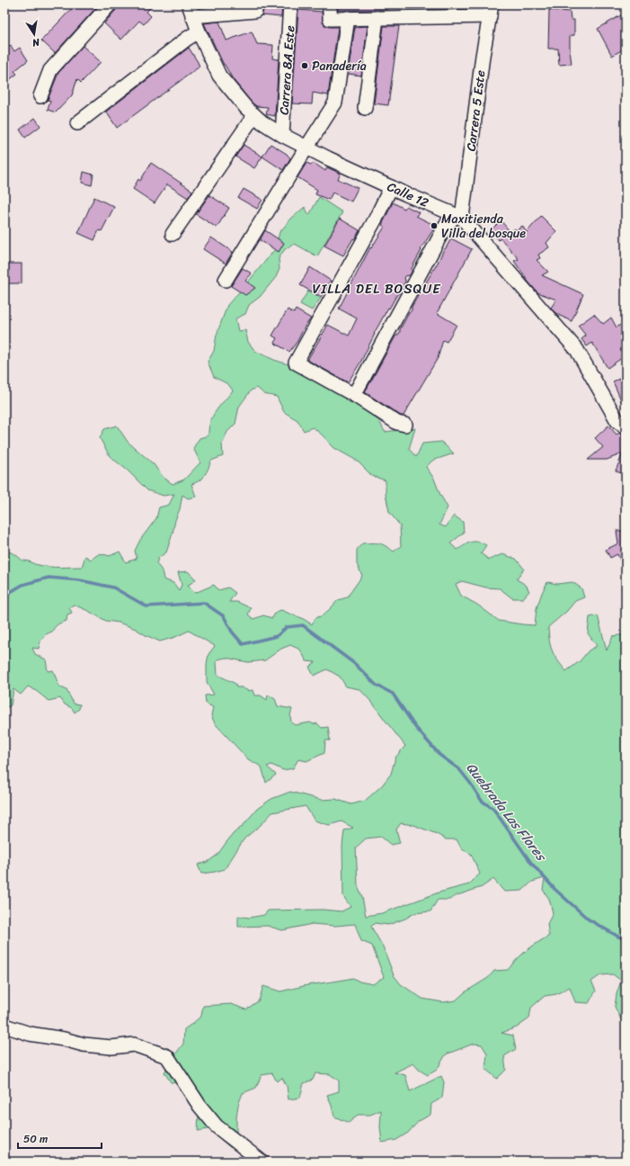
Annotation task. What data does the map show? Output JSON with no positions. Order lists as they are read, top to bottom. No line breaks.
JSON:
{"streets":{"street":["Carrera 8A Este","Carrera 5 Este","Calle 12"]},"crossings":[["Carrera 8A Este","Calle 12"],["Carrera 5 Este","Calle 12"]],"districts":["VILLA DEL BOSQUE"],"water":["Quebrada Las Flores"],"places":["Panadería","Maxitienda Villa del bosque"],"scale_bar":"50 m","north":"bottom"}
